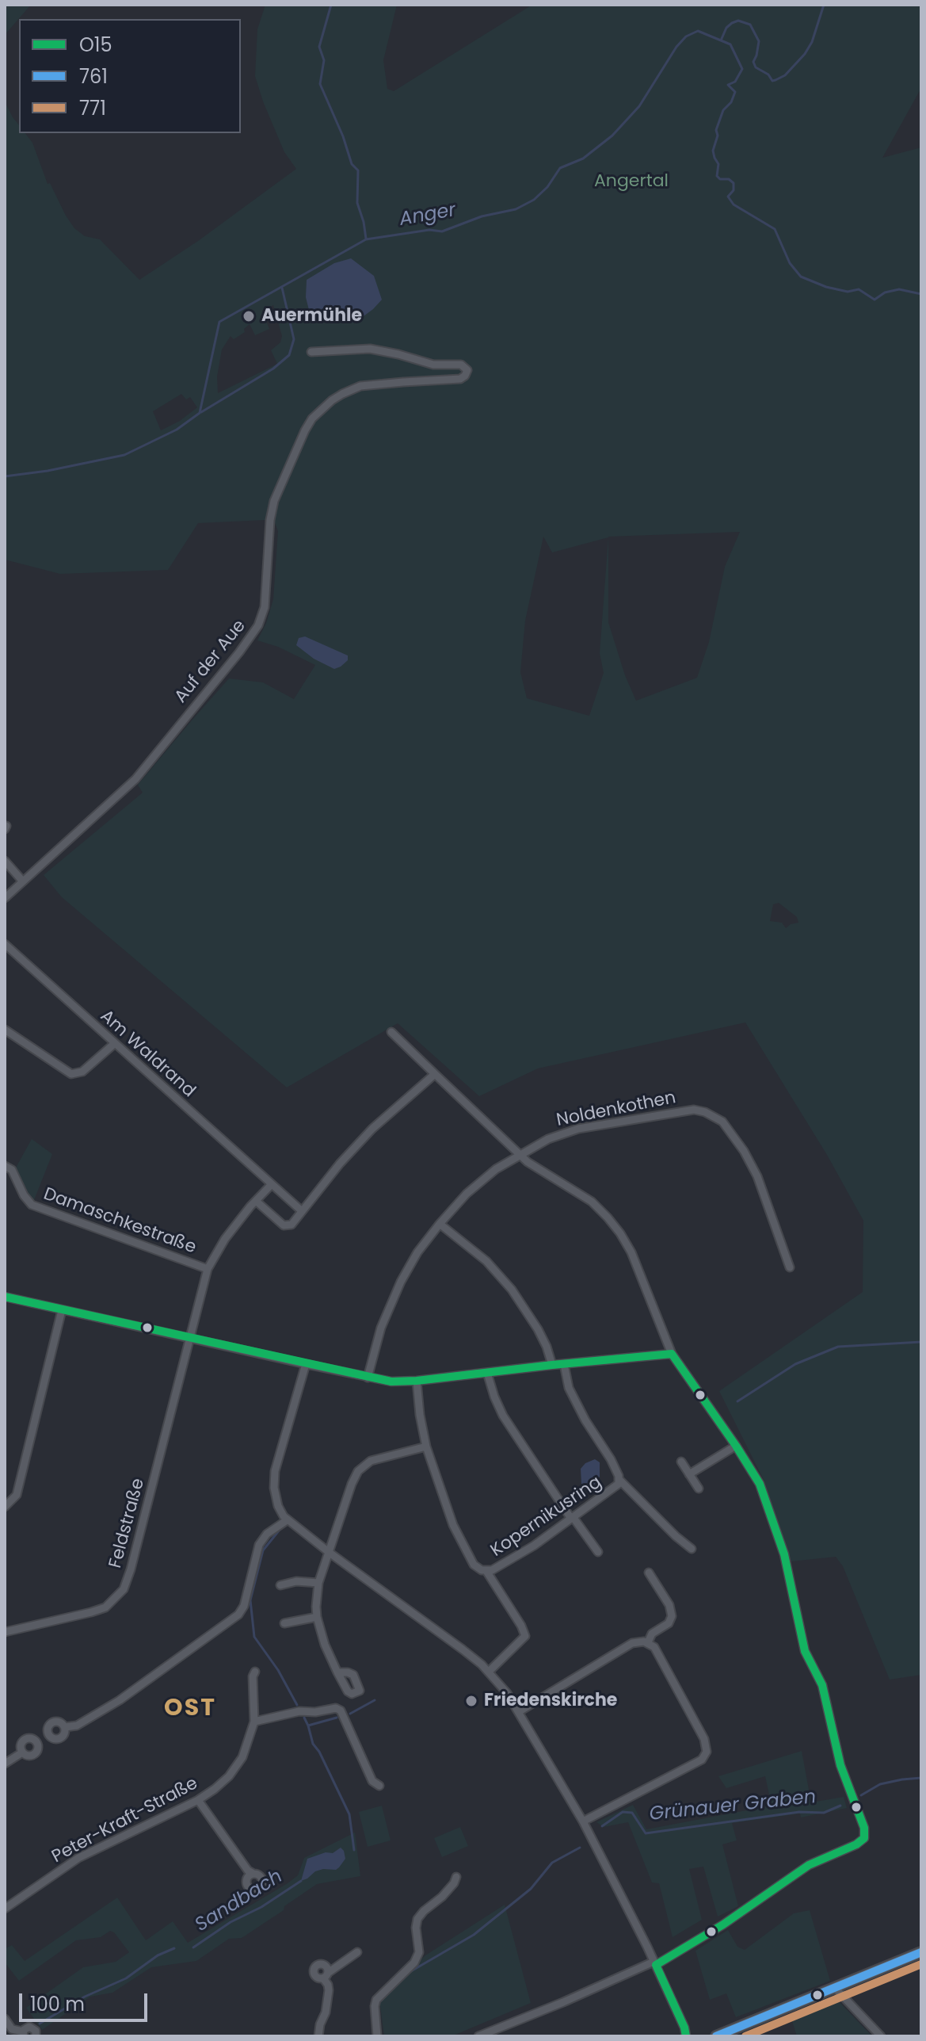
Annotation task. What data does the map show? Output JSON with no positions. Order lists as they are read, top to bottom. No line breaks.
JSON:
{"streets":{"street":["Auf der Aue","Am Waldrand","Noldenkothen","Damaschkestraße","Kopernikusring","Feldstraße","Peter-Kraft-Straße"]},"crossings":[["Am Waldrand","Feldstraße"],["Damaschkestraße","Feldstraße"]],"districts":["OST"],"water":["Anger","Grünauer Graben","Sandbach"],"parks":["Angertal"],"places":["Auermühle","Friedenskirche"],"lines":["transit line O15","transit line 761","transit line 771"],"legend":["O15","761","771"],"scale_bar":"100 m"}
